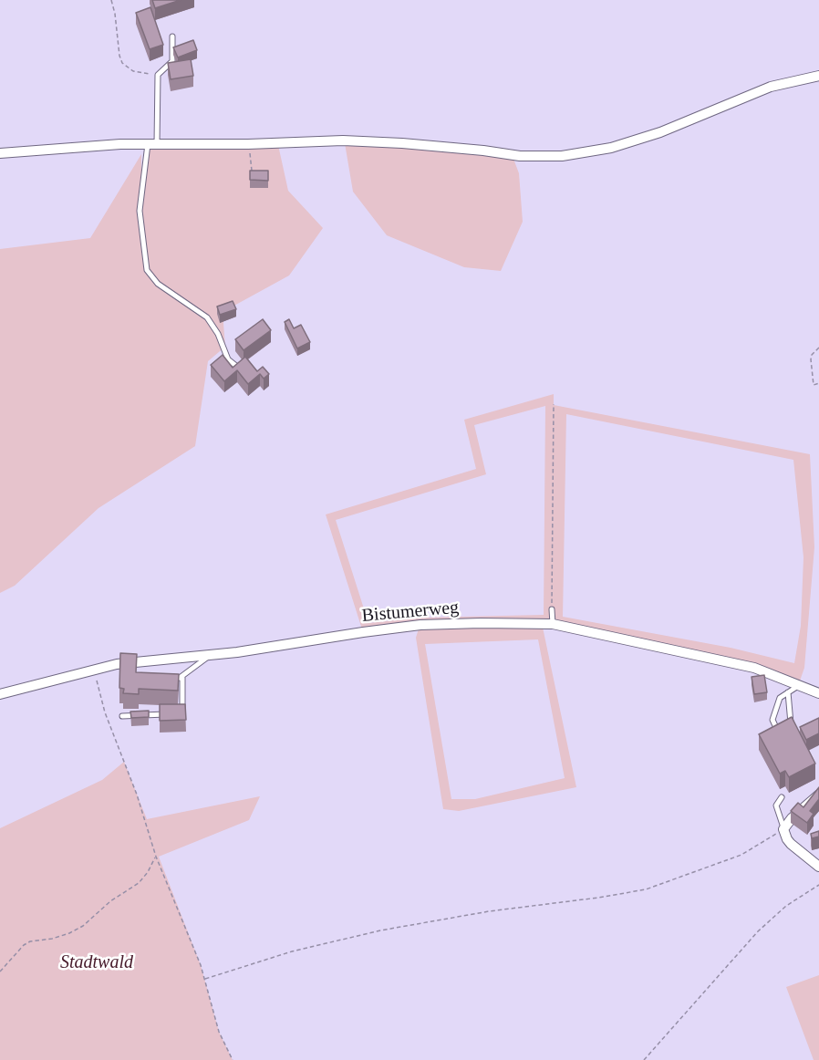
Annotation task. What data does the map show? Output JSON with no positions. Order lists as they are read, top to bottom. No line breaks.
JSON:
{"streets":{"street":["Bistumerweg"]},"parks":["Stadtwald"]}
